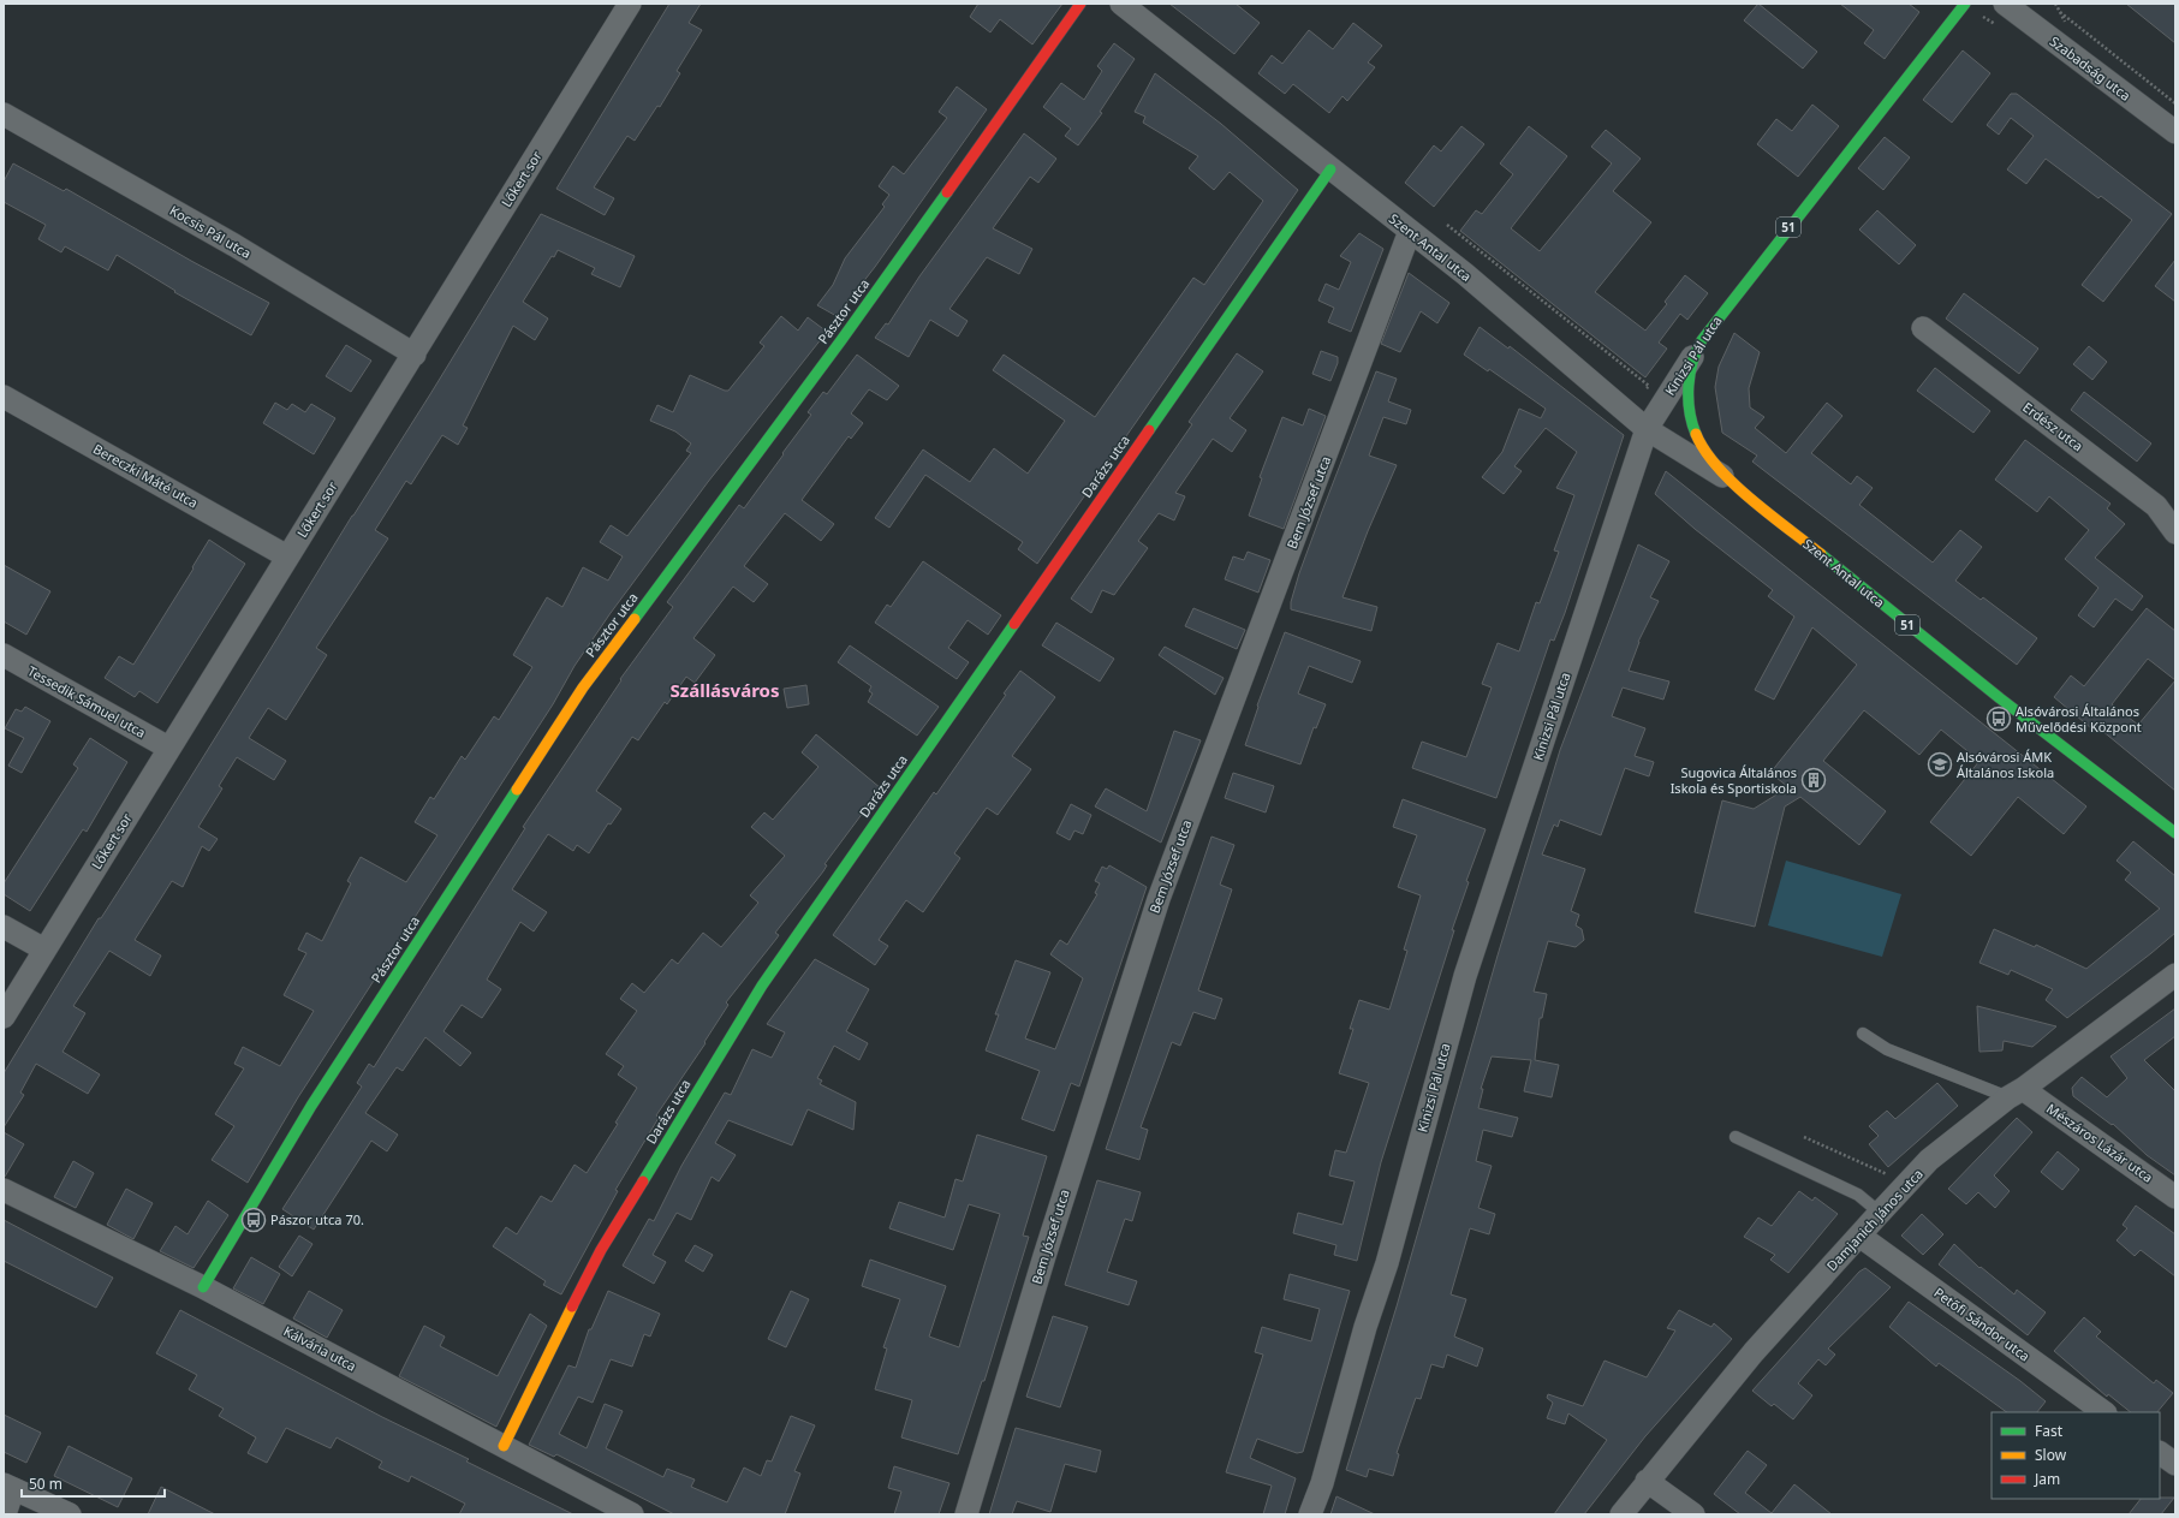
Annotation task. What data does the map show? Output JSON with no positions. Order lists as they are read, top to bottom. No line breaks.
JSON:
{"streets":{"street":["Szabadság utca","Lőkert sor","51","Kocsis Pál utca","Szent Antal utca","Pásztor utca","Kinizsi Pál utca","Erdész utca","Darázs utca","Bereczki Máté utca","Bem József utca","Tessedik Sámuel utca","Mészáros Lázár utca","Damjanich János utca","Petőfi Sándor utca","Kálvária utca"]},"crossings":[["Lőkert sor","Kocsis Pál utca"],["Lőkert sor","Bereczki Máté utca"],["Lőkert sor","Tessedik Sámuel utca"],["Szent Antal utca","Kinizsi Pál utca"],["Szent Antal utca","Darázs utca"],["Szent Antal utca","Bem József utca"],["Pásztor utca","Kálvária utca"],["Darázs utca","Kálvária utca"],["Mészáros Lázár utca","Damjanich János utca"],["Damjanich János utca","Petőfi Sándor utca"]],"districts":["Szállásváros"],"places":{"bus stop":["Alsóvárosi Általános Művelődési Központ","Pászor utca 70."],"school or university":["Alsóvárosi ÁMK Általános Iskola"],"building":["Sugovica Általános Iskola és Sportiskola"]},"legend":["Fast","Slow","Jam"],"scale_bar":"50 m"}
